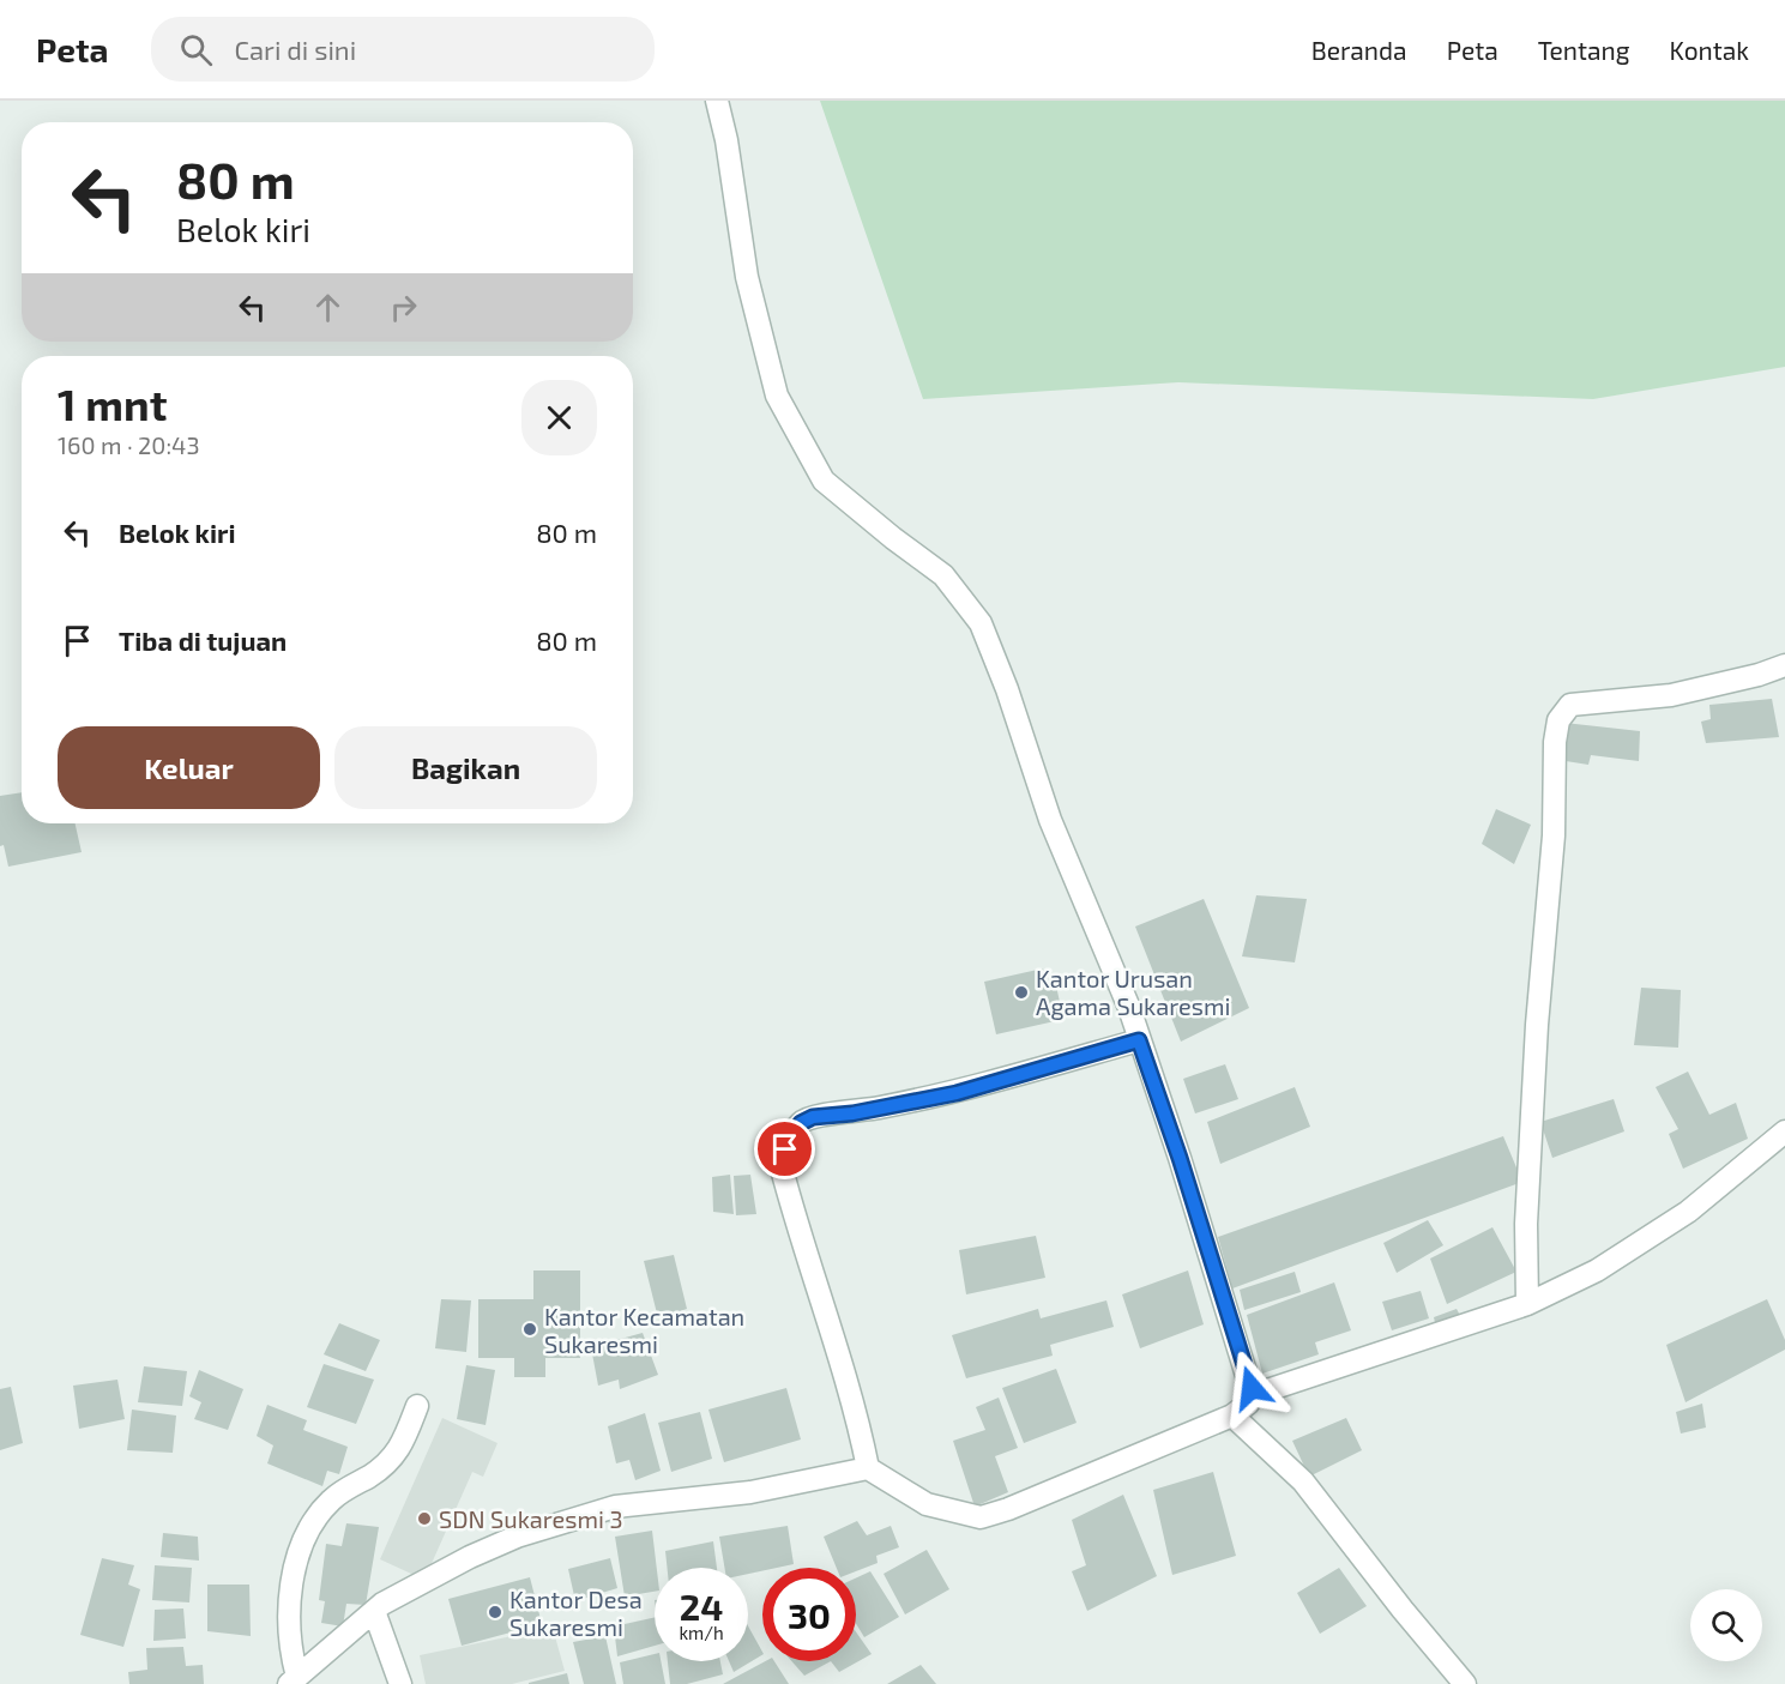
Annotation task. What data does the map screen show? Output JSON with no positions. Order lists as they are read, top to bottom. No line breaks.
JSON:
{"places":["Kantor Urusan Agama Sukaresmi","Kantor Kecamatan Sukaresmi","SDN Sukaresmi 3","Kantor Desa Sukaresmi"],"page":{"header":"Peta","search":"Cari di sini","nav":["Beranda","Peta","Tentang","Kontak"],"turn":["80 m","Belok kiri"],"heading":["1 mnt","160 m · 20:43"],"list":[{"name":"Belok kiri","value":"80 m"},{"name":"Tiba di tujuan","value":"80 m"}],"buttons":["Keluar","Bagikan"],"speed":"24 km/h","limit":"30"}}
